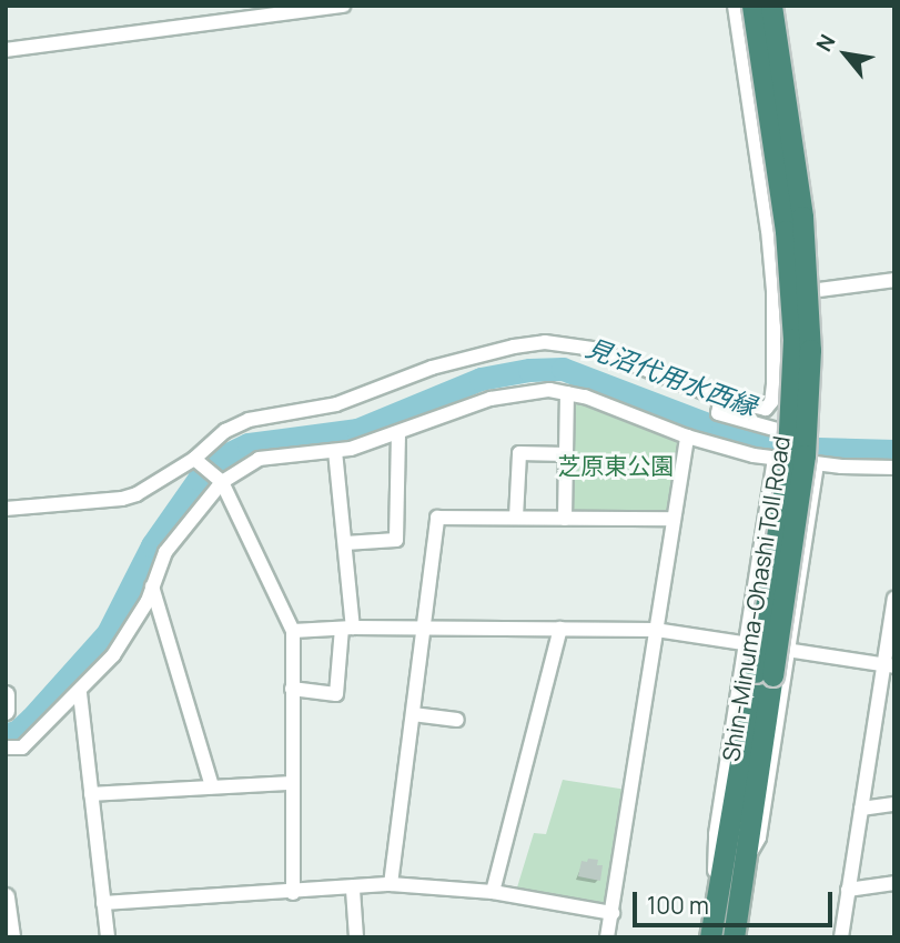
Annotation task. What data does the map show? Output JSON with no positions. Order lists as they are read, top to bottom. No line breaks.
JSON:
{"streets":{"highway":["Shin-Minuma-Ohashi Toll Road"]},"water":["見沼代用水西縁"],"parks":["芝原東公園"],"scale_bar":"100 m","north":"top left"}
